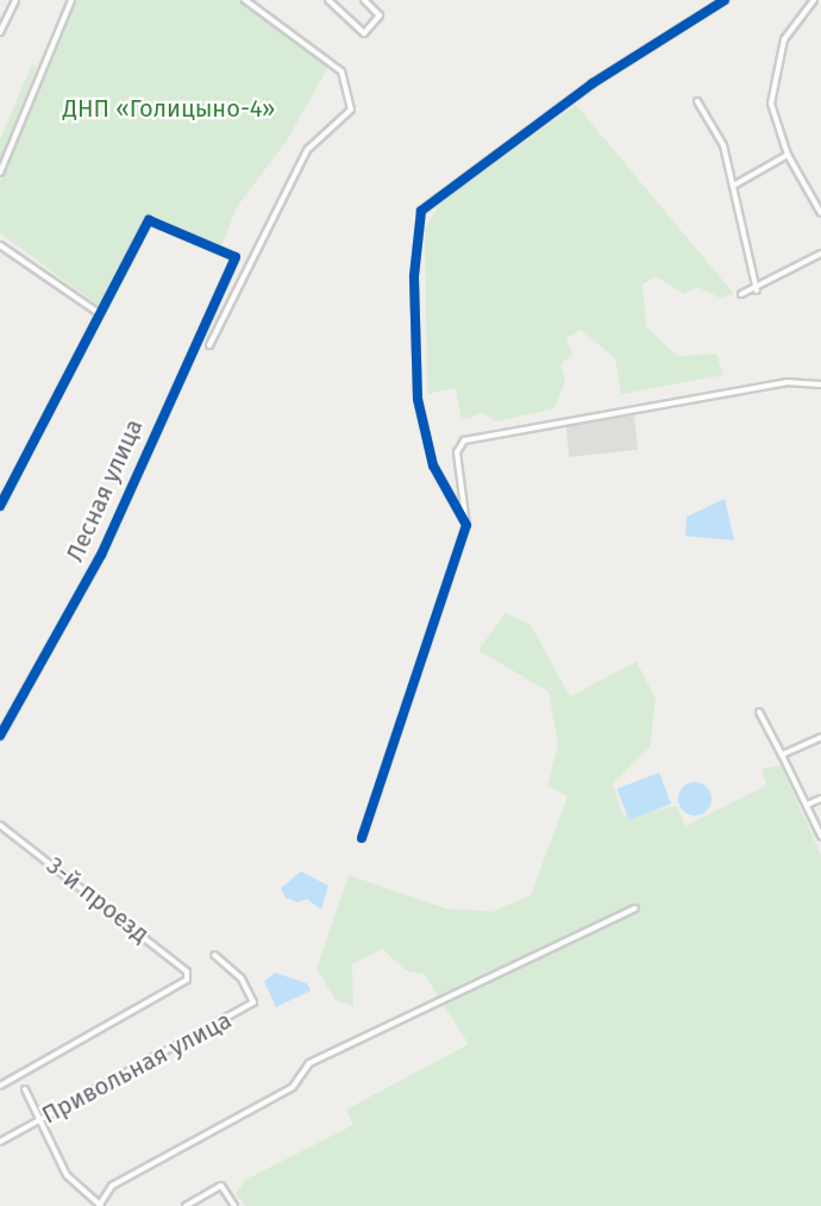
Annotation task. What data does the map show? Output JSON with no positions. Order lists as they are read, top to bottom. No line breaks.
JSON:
{"streets":{"street":["Лесная улица","3-й проезд","Привольная улица"]},"parks":["ДНП «Голицыно-4»"]}
